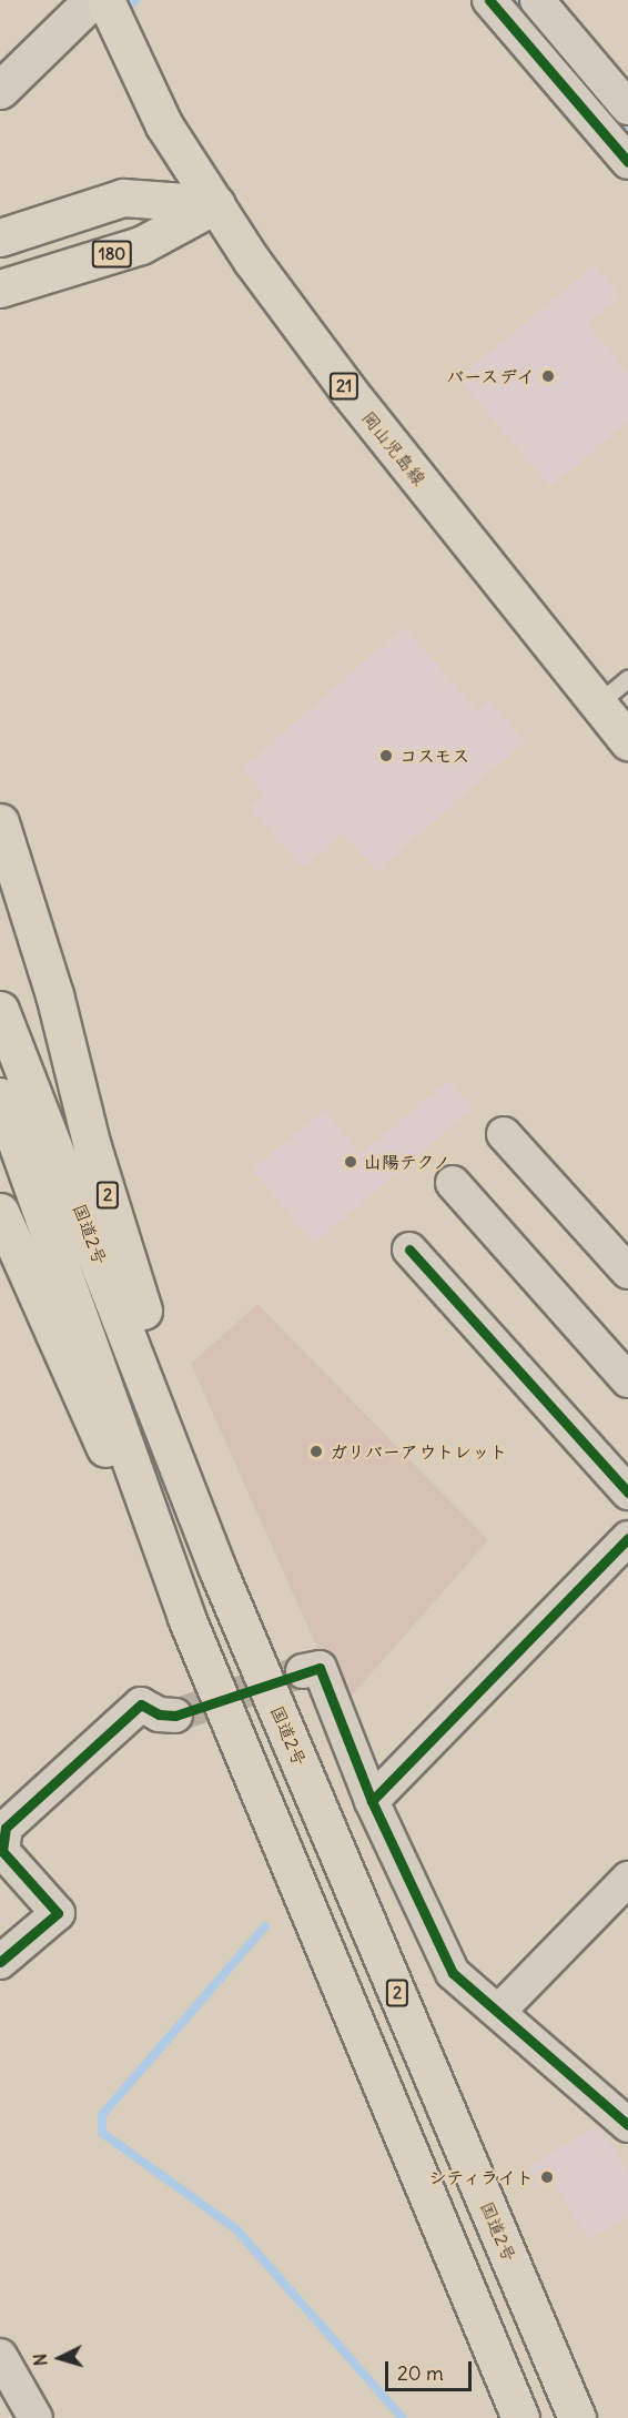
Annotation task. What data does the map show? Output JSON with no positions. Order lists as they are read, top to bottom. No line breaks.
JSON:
{"streets":{"main road":["180","21","岡山児島線","2","国道2号"]},"crossings":[["180","岡山児島線"],["2","国道2号"]],"places":["バースデイ","コスモス","山陽テクノ","ガリバーアウトレット","シティライト"],"scale_bar":"20 m","north":"left"}
